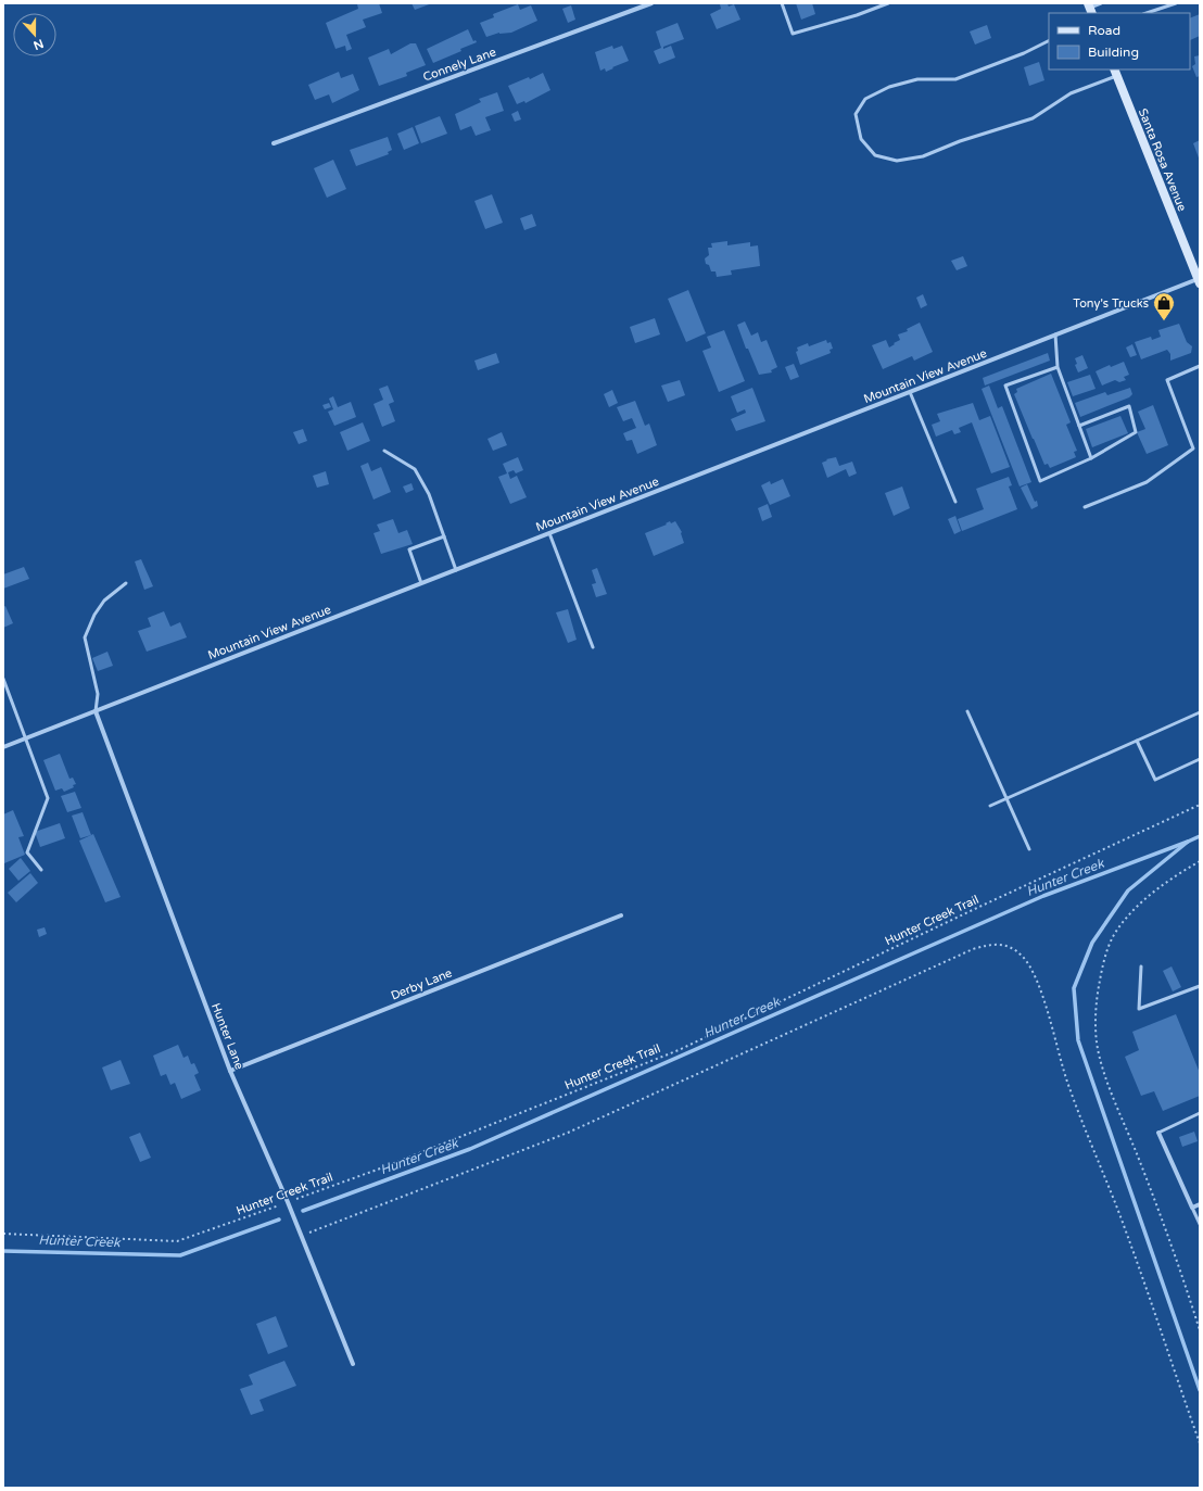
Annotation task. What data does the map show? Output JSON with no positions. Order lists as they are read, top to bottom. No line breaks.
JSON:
{"streets":{"main road":["Santa Rosa Avenue"],"street":["Connely Lane","Mountain View Avenue","Derby Lane","Hunter Lane"],"path":["Hunter Creek Trail"]},"crossings":[["Santa Rosa Avenue","Mountain View Avenue"],["Mountain View Avenue","Hunter Lane"],["Hunter Creek Trail","Hunter Lane"],["Derby Lane","Hunter Lane"]],"water":["Hunter Creek"],"places":{"shop":["Tony's Trucks"]},"legend":["Road","Building"],"north":"bottom"}
